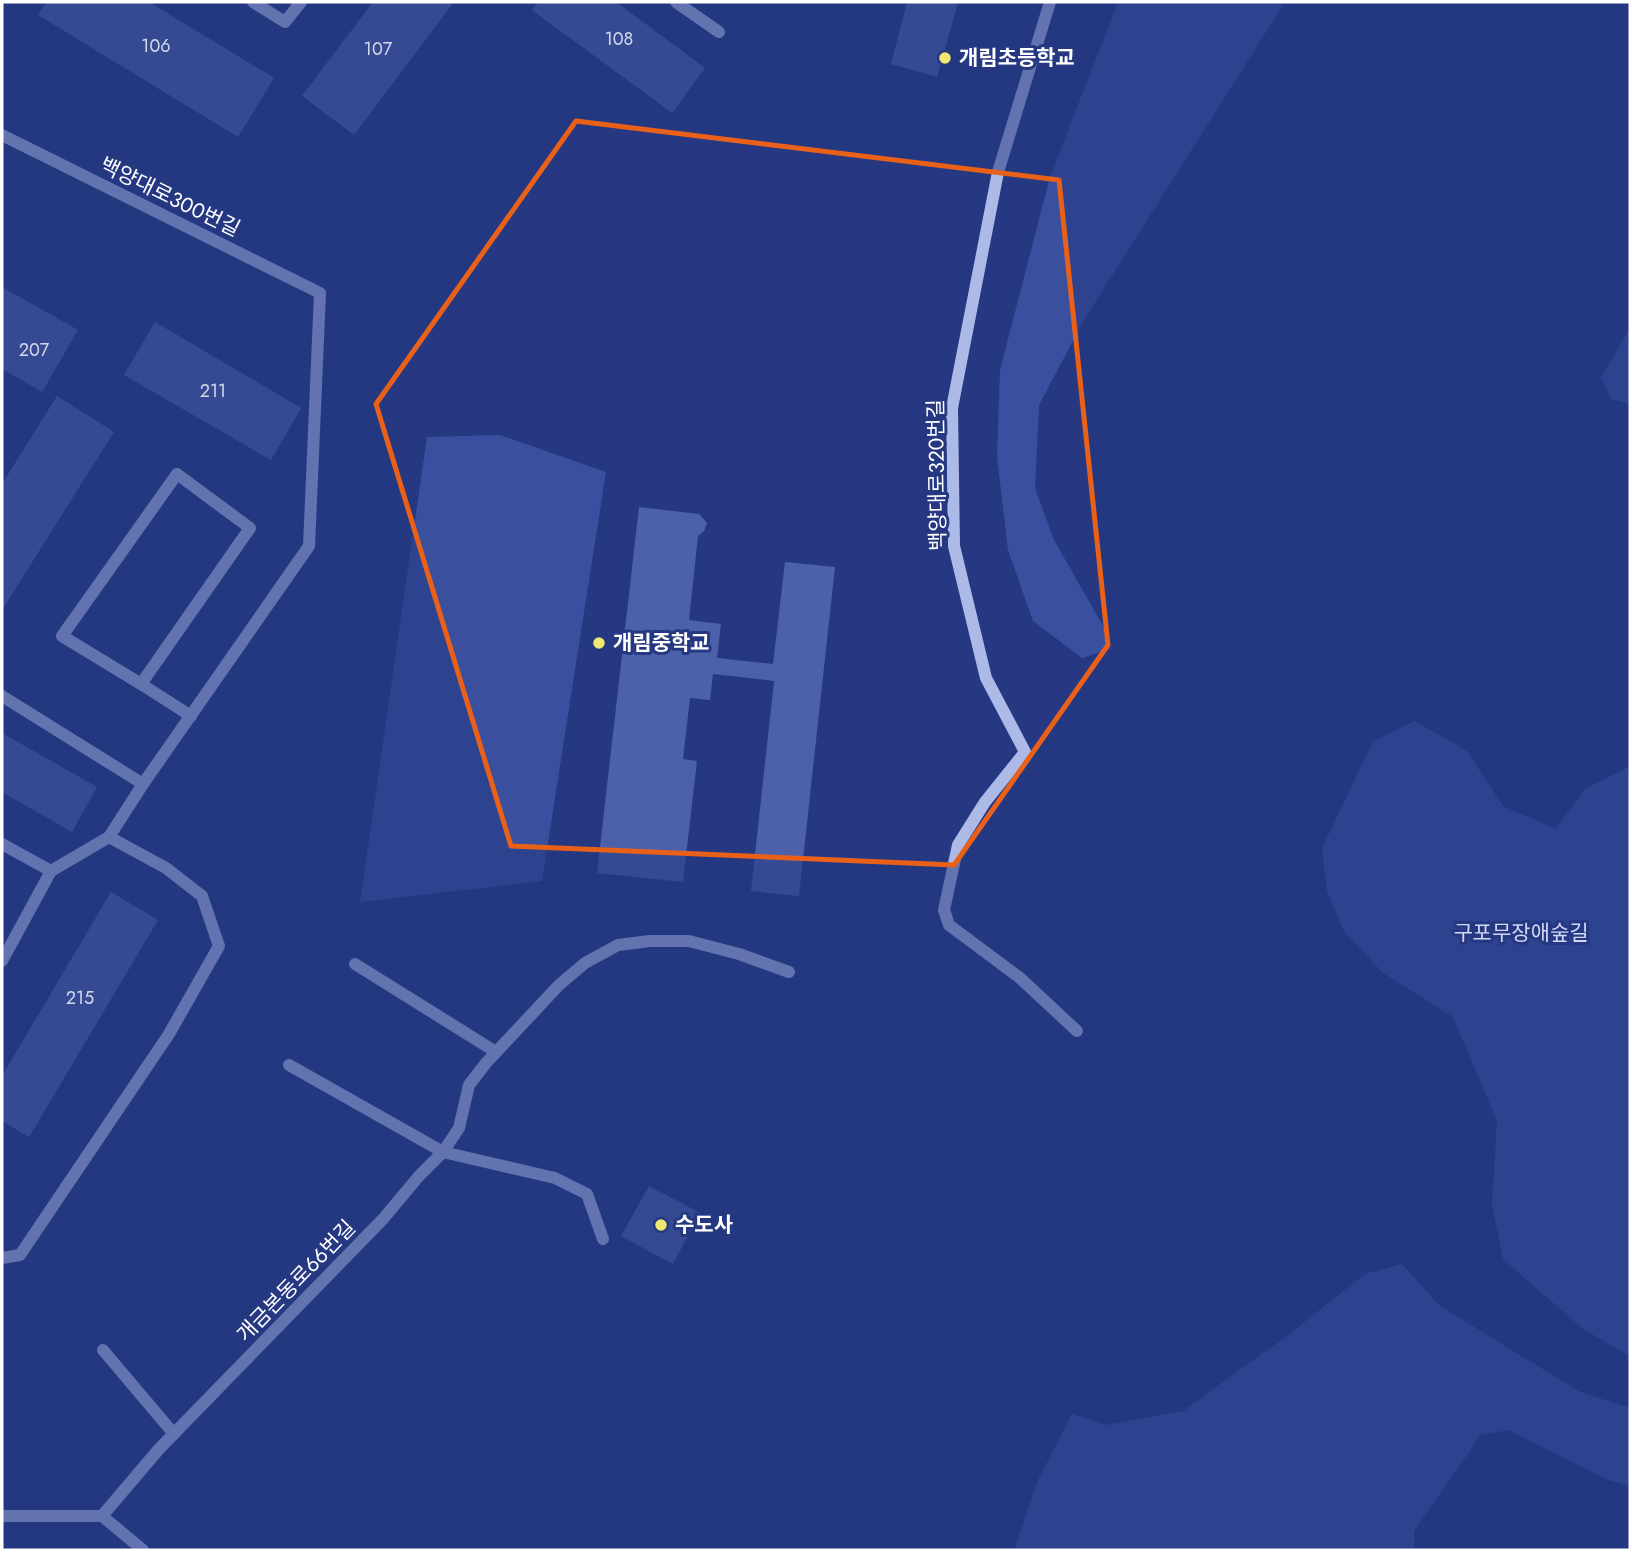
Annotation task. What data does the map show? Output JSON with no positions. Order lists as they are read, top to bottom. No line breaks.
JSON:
{"streets":{"street":["백양대로300번길","백양대로320번길","개금본동로66번길"]},"parks":["구포무장애숲길"],"places":["개림초등학교","개림중학교","수도사"],"house_numbers":["108","106","107","207","211","215"]}
